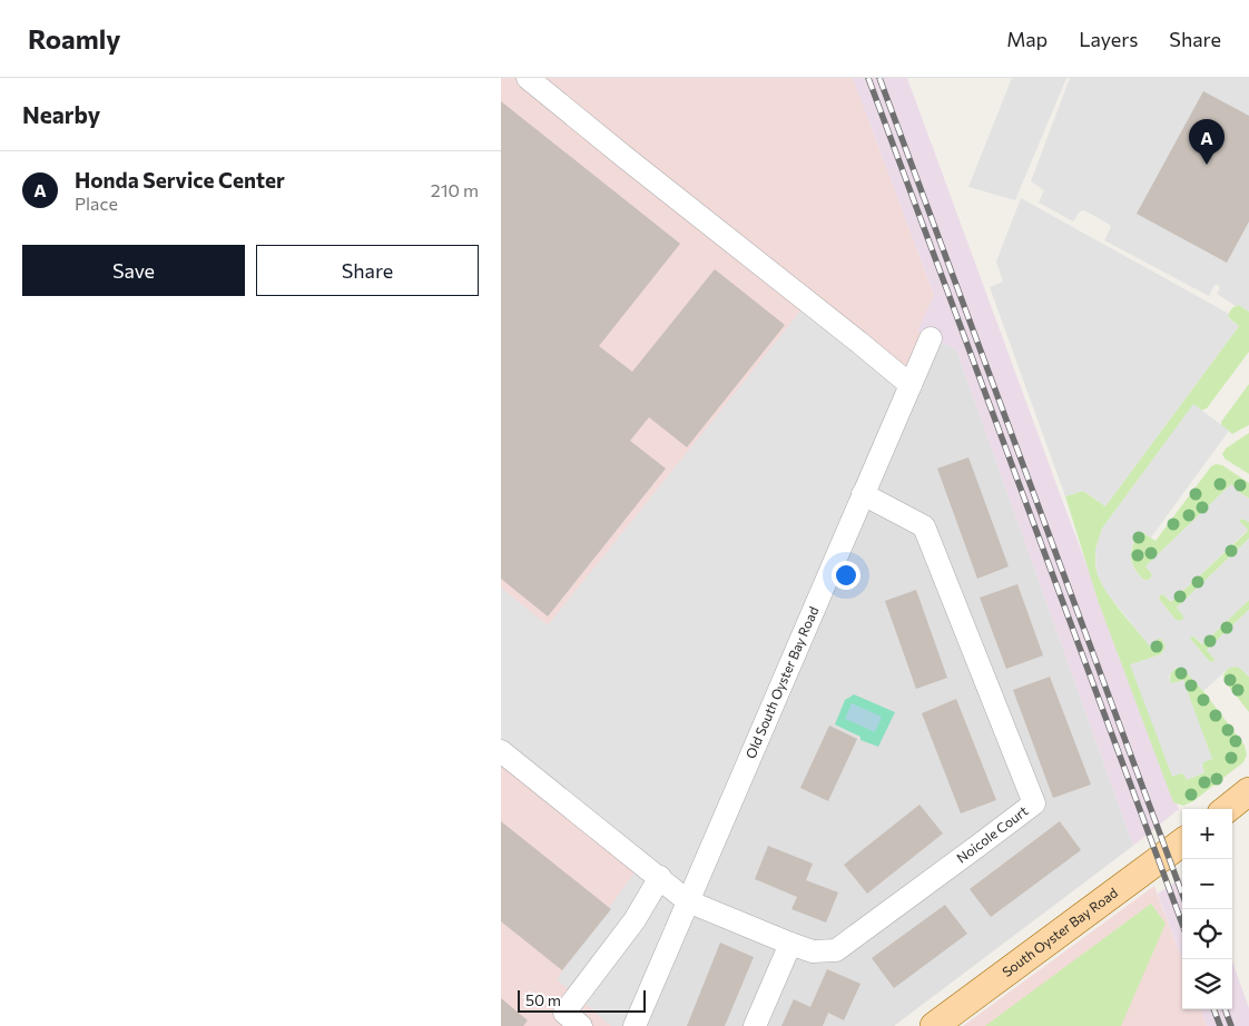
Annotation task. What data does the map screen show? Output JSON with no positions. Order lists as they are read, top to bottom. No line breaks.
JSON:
{"streets":{"main road":["South Oyster Bay Road"],"street":["Old South Oyster Bay Road","Noicole Court"]},"crossings":[["Old South Oyster Bay Road","Noicole Court"]],"scale_bar":"50 m","page":{"header":"Roamly","nav":["Map","Layers","Share"],"heading":"Nearby","pins":"A","list":[{"mark":"A","name":"Honda Service Center","note":"Place","value":"210 m"}],"buttons":["Save","Share"],"map_buttons":["+","−"],"scale":"50 m"}}
